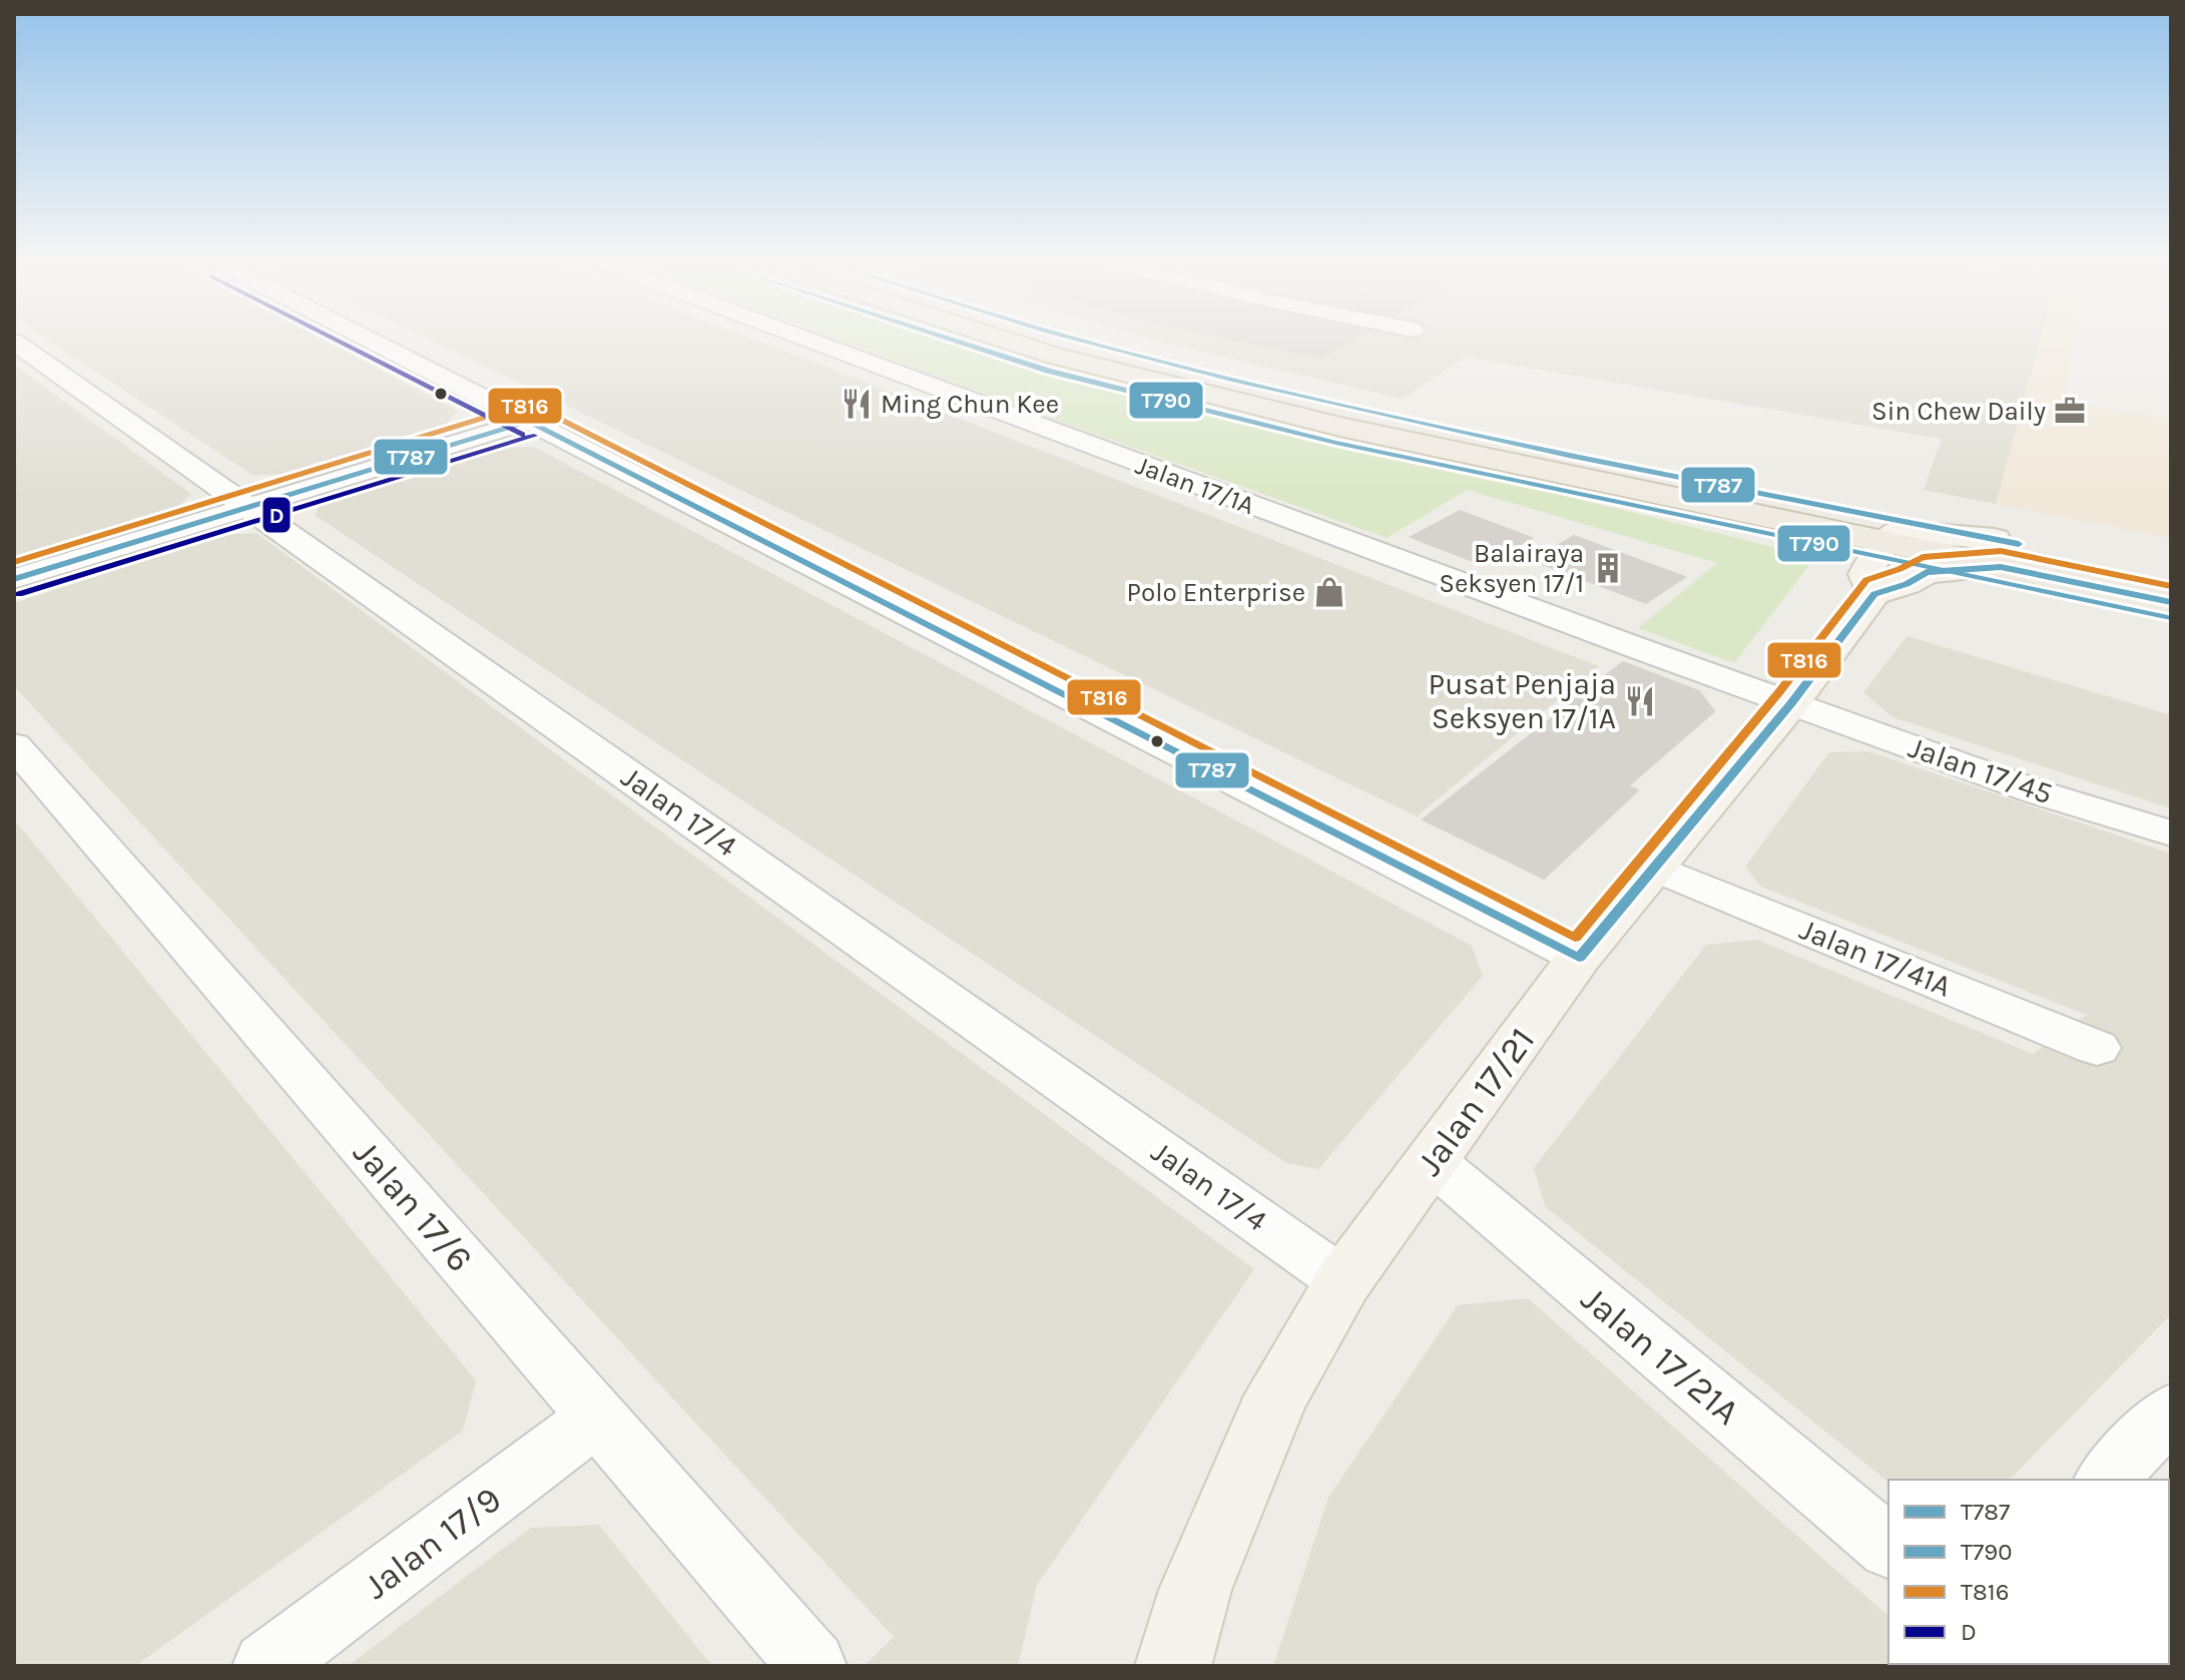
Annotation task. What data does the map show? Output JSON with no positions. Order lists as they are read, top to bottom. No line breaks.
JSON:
{"streets":{"street":["Jalan 17/1A","Jalan 17/45","Jalan 17/4","Jalan 17/41A","Jalan 17/21","Jalan 17/6","Jalan 17/21A","Jalan 17/9"]},"crossings":[["Jalan 17/1A","Jalan 17/45"],["Jalan 17/1A","Jalan 17/21"],["Jalan 17/45","Jalan 17/21"],["Jalan 17/4","Jalan 17/21"],["Jalan 17/41A","Jalan 17/21"],["Jalan 17/21","Jalan 17/21A"],["Jalan 17/6","Jalan 17/9"]],"places":{"restaurant":["Ming Chun Kee","Pusat Penjaja Seksyen 17/1A"],"office":["Sin Chew Daily"],"building":["Balairaya Seksyen 17/1"],"shop":["Polo Enterprise"]},"lines":["transit line T787","transit line T790","transit line D","transit line T816"],"legend":["T787","T790","T816","D"]}
